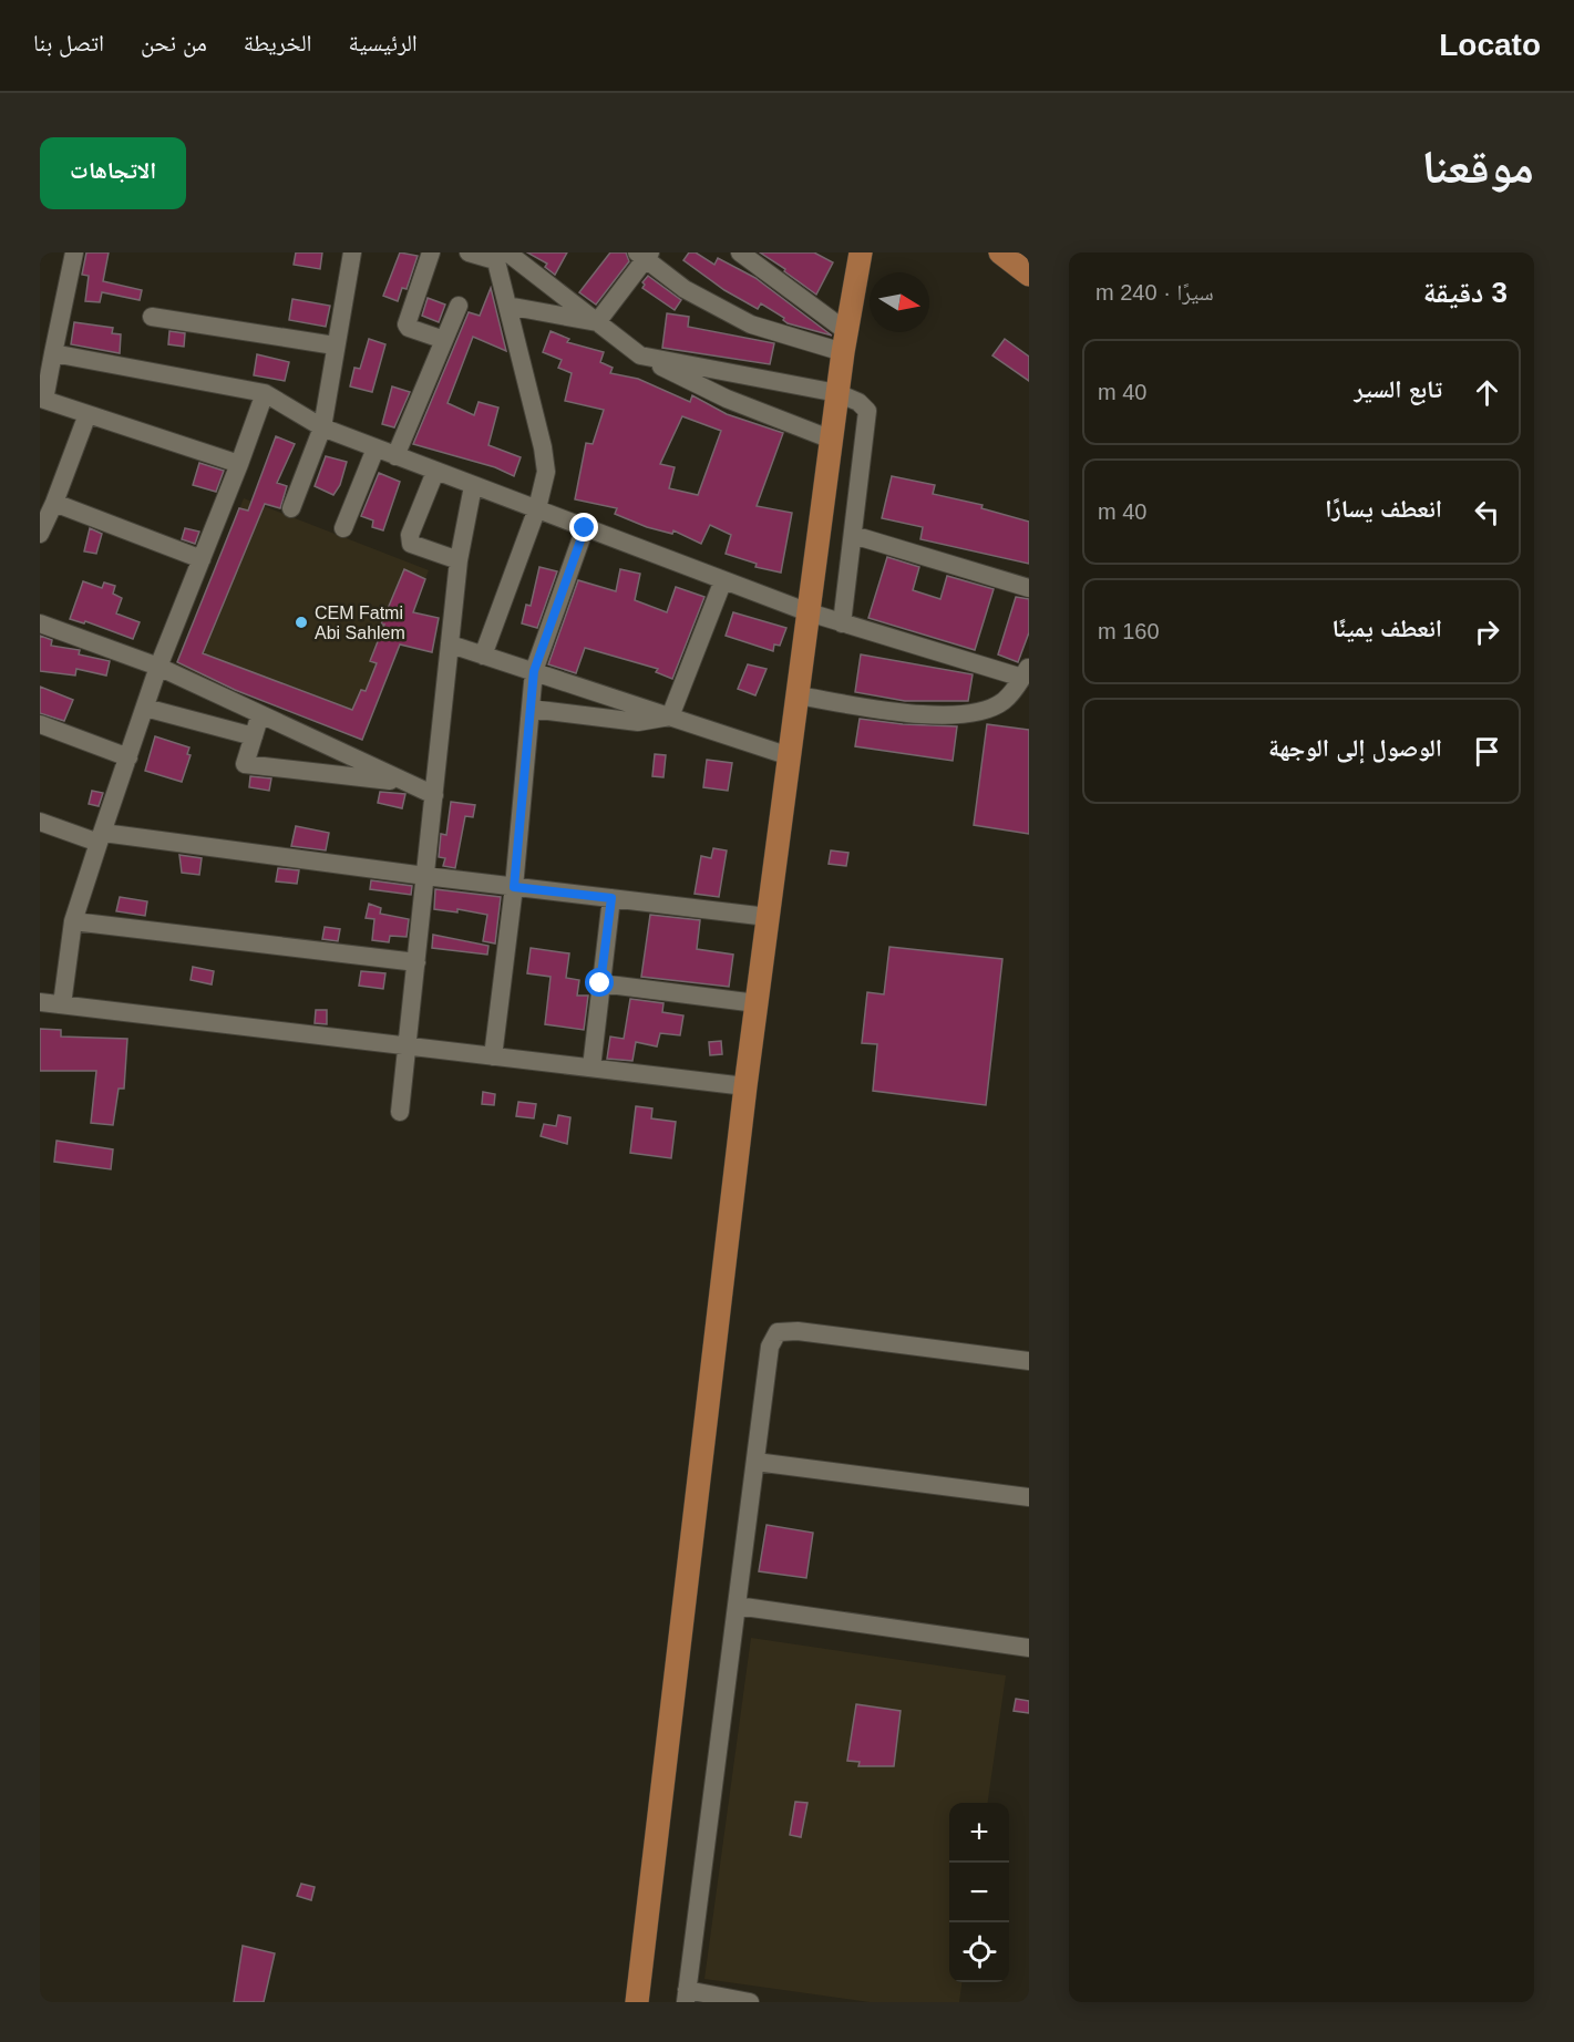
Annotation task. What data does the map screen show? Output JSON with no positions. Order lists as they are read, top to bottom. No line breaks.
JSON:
{"places":["CEM Fatmi Abi Sahlem"],"north":"right","page":{"header":"Locato","nav":["الرئيسية","الخريطة","من نحن","اتصل بنا"],"title":"موقعنا","buttons":"الاتجاهات","heading":["3 دقيقة","سيرًا · 240 m"],"list":[["تابع السير","40 m"],["انعطف يسارًا","40 m"],["انعطف يمينًا","160 m"],"الوصول إلى الوجهة"],"map_buttons":["+","−"]}}
